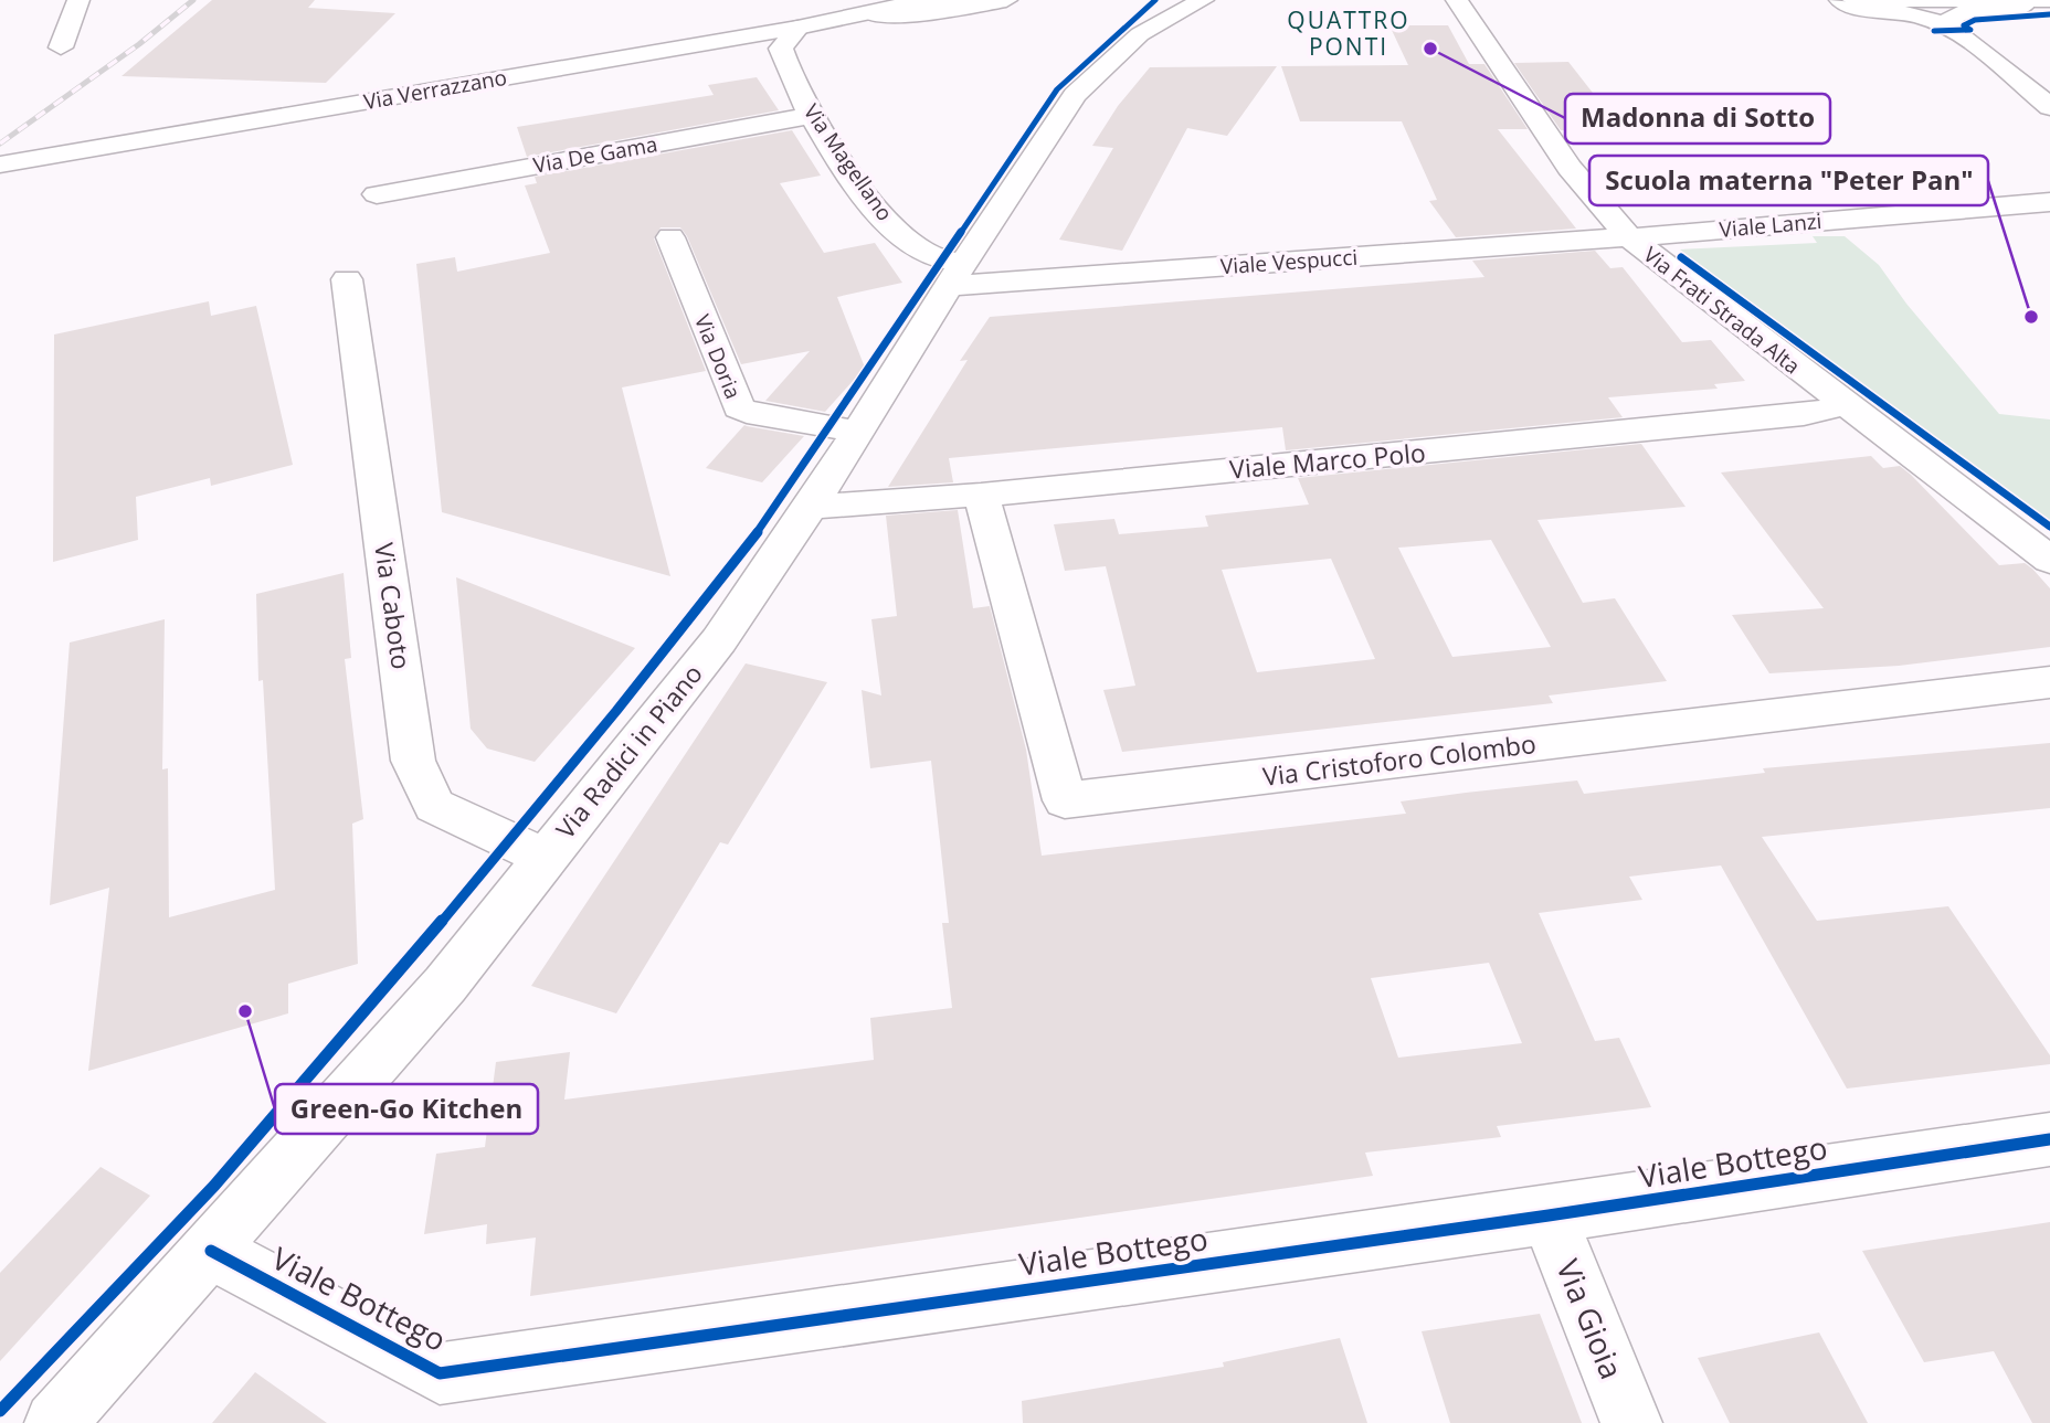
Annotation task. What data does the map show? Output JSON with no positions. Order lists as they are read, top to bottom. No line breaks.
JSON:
{"streets":{"street":["Via Verrazzano","Via De Gama","Via Magellano","Viale Lanzi","Viale Vespucci","Via Frati Strada Alta","Via Doria","Viale Marco Polo","Via Caboto","Via Radici in Piano","Via Cristoforo Colombo","Viale Bottego","Via Gioia"]},"crossings":[["Via Verrazzano","Via Magellano"],["Via De Gama","Via Magellano"],["Via Magellano","Viale Vespucci"],["Via Magellano","Via Radici in Piano"],["Viale Lanzi","Viale Vespucci"],["Viale Lanzi","Via Frati Strada Alta"],["Viale Vespucci","Via Frati Strada Alta"],["Viale Vespucci","Via Radici in Piano"],["Via Frati Strada Alta","Viale Marco Polo"],["Via Doria","Via Radici in Piano"],["Viale Marco Polo","Via Radici in Piano"],["Viale Marco Polo","Via Cristoforo Colombo"],["Via Caboto","Via Radici in Piano"],["Via Radici in Piano","Viale Bottego"],["Viale Bottego","Via Gioia"]],"districts":["QUATTRO PONTI"],"places":["Madonna di Sotto","Scuola materna \"Peter Pan\"","Green-Go Kitchen"]}
